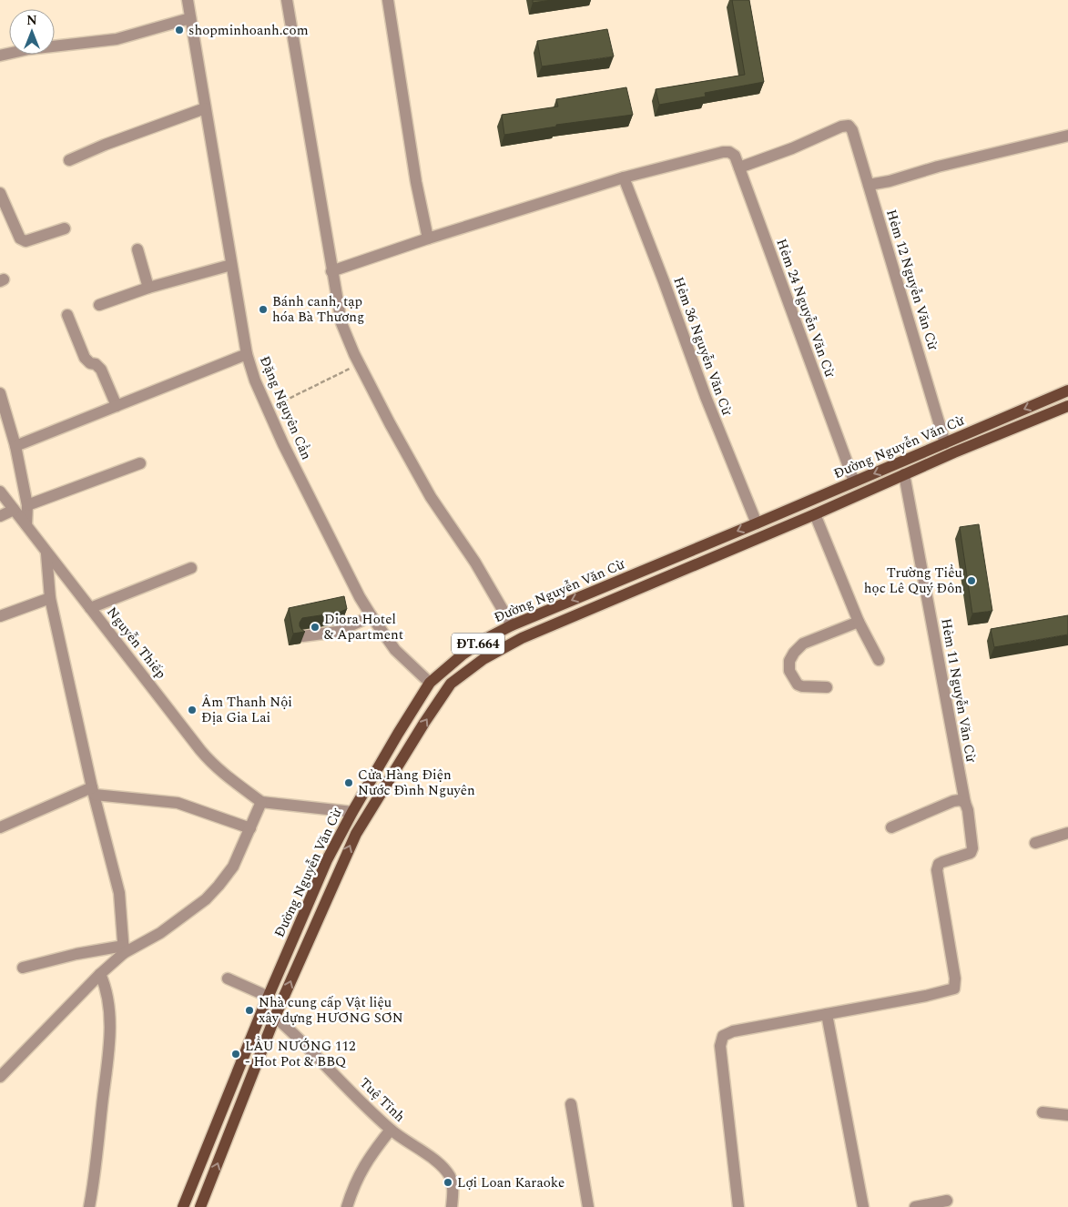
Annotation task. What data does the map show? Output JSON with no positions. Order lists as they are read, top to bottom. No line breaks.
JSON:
{"streets":{"main road":["Đường Nguyễn Văn Cừ","ĐT.664"],"street":["Hẻm 12 Nguyễn Văn Cừ","Hẻm 24 Nguyễn Văn Cừ","Hẻm 36 Nguyễn Văn Cừ","Đặng Nguyên Cẩn","Nguyễn Thiếp","Hẻm 11 Nguyễn Văn Cừ","Tuệ Tĩnh"]},"crossings":[["Hẻm 12 Nguyễn Văn Cừ","Hẻm 24 Nguyễn Văn Cừ"],["Hẻm 12 Nguyễn Văn Cừ","Đường Nguyễn Văn Cừ"],["Hẻm 24 Nguyễn Văn Cừ","Hẻm 36 Nguyễn Văn Cừ"],["Hẻm 24 Nguyễn Văn Cừ","Đường Nguyễn Văn Cừ"],["Hẻm 36 Nguyễn Văn Cừ","Đường Nguyễn Văn Cừ"],["Đặng Nguyên Cẩn","Đường Nguyễn Văn Cừ"],["Đường Nguyễn Văn Cừ","Hẻm 11 Nguyễn Văn Cừ"],["Đường Nguyễn Văn Cừ","Tuệ Tĩnh"]],"places":["shopminhoanh.com","Bánh canh, tạp hóa Bà Thương","Trường Tiểu học Lê Quý Đôn","Diora Hotel & Apartment","Âm Thanh Nội Địa Gia Lai","Cửa Hàng Điện Nước Đình Nguyên","Nhà cung cấp Vật liệu xây dựng HƯƠNG SƠN","LẨU NƯỚNG 112 - Hot Pot & BBQ","Lợi Loan Karaoke"],"north":"top"}
